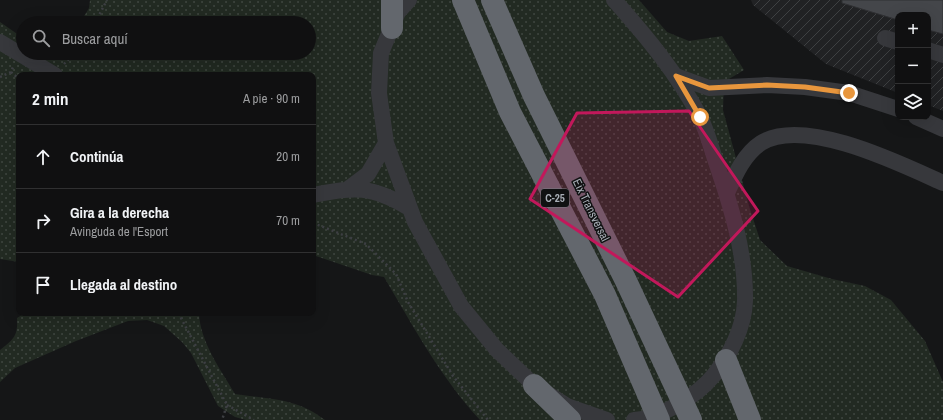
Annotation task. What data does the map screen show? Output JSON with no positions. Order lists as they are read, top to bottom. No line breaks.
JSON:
{"streets":{"highway":["C-25","Eix Transversal"]},"page":{"map_buttons":["+","−"],"search":"Buscar aquí","heading":["2 min","A pie · 90 m"],"list":[["Continúa","20 m"],["Gira a la derecha","Avinguda de l'Esport","70 m"],"Llegada al destino"]}}
